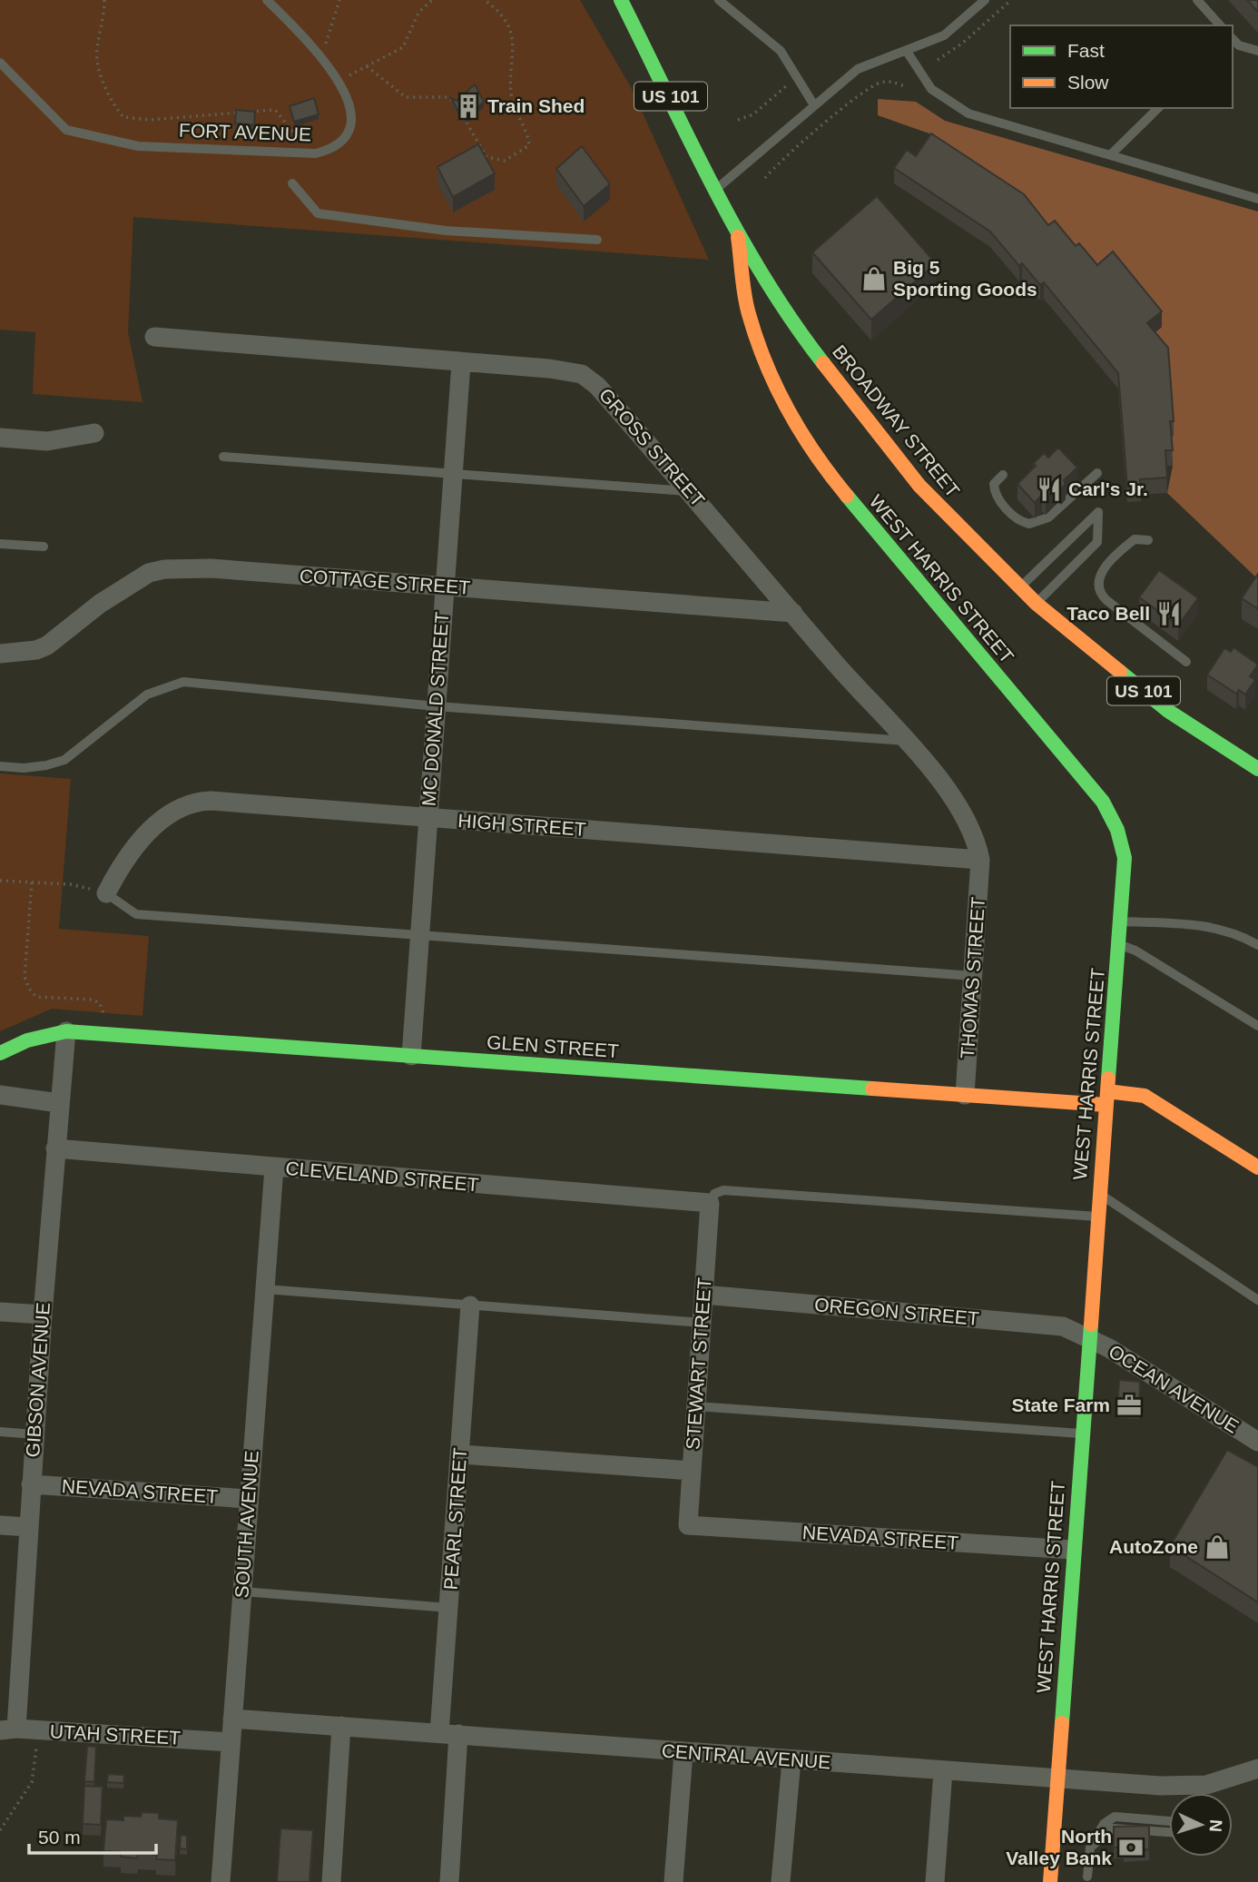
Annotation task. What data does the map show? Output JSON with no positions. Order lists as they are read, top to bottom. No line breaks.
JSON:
{"streets":{"main road":["US 101","BROADWAY STREET","WEST HARRIS STREET","GLEN STREET"],"street":["GROSS STREET","COTTAGE STREET","MC DONALD STREET","HIGH STREET","THOMAS STREET","CLEVELAND STREET","OREGON STREET","STEWART STREET","GIBSON AVENUE","OCEAN AVENUE","NEVADA STREET","PEARL STREET","SOUTH AVENUE","UTAH STREET","CENTRAL AVENUE"],"lane":["FORT AVENUE"]},"crossings":[["BROADWAY STREET","WEST HARRIS STREET"],["GROSS STREET","COTTAGE STREET"],["GROSS STREET","MC DONALD STREET"],["GROSS STREET","HIGH STREET"],["GROSS STREET","THOMAS STREET"],["WEST HARRIS STREET","GLEN STREET"],["WEST HARRIS STREET","OREGON STREET"],["WEST HARRIS STREET","OCEAN AVENUE"],["WEST HARRIS STREET","NEVADA STREET"],["WEST HARRIS STREET","CENTRAL AVENUE"],["COTTAGE STREET","MC DONALD STREET"],["MC DONALD STREET","HIGH STREET"],["MC DONALD STREET","GLEN STREET"],["HIGH STREET","THOMAS STREET"],["THOMAS STREET","GLEN STREET"],["GLEN STREET","GIBSON AVENUE"],["CLEVELAND STREET","STEWART STREET"],["CLEVELAND STREET","GIBSON AVENUE"],["CLEVELAND STREET","SOUTH AVENUE"],["OREGON STREET","STEWART STREET"],["OREGON STREET","OCEAN AVENUE"],["STEWART STREET","NEVADA STREET"],["GIBSON AVENUE","NEVADA STREET"],["GIBSON AVENUE","UTAH STREET"],["NEVADA STREET","SOUTH AVENUE"],["PEARL STREET","CENTRAL AVENUE"],["SOUTH AVENUE","UTAH STREET"],["SOUTH AVENUE","CENTRAL AVENUE"]],"places":{"building":["Train Shed"],"shop":["Big 5 Sporting Goods","AutoZone"],"restaurant":["Carl's Jr.","Taco Bell"],"office":["State Farm"],"bank":["North Valley Bank"]},"legend":["Fast","Slow"],"scale_bar":"50 m","north":"right"}
